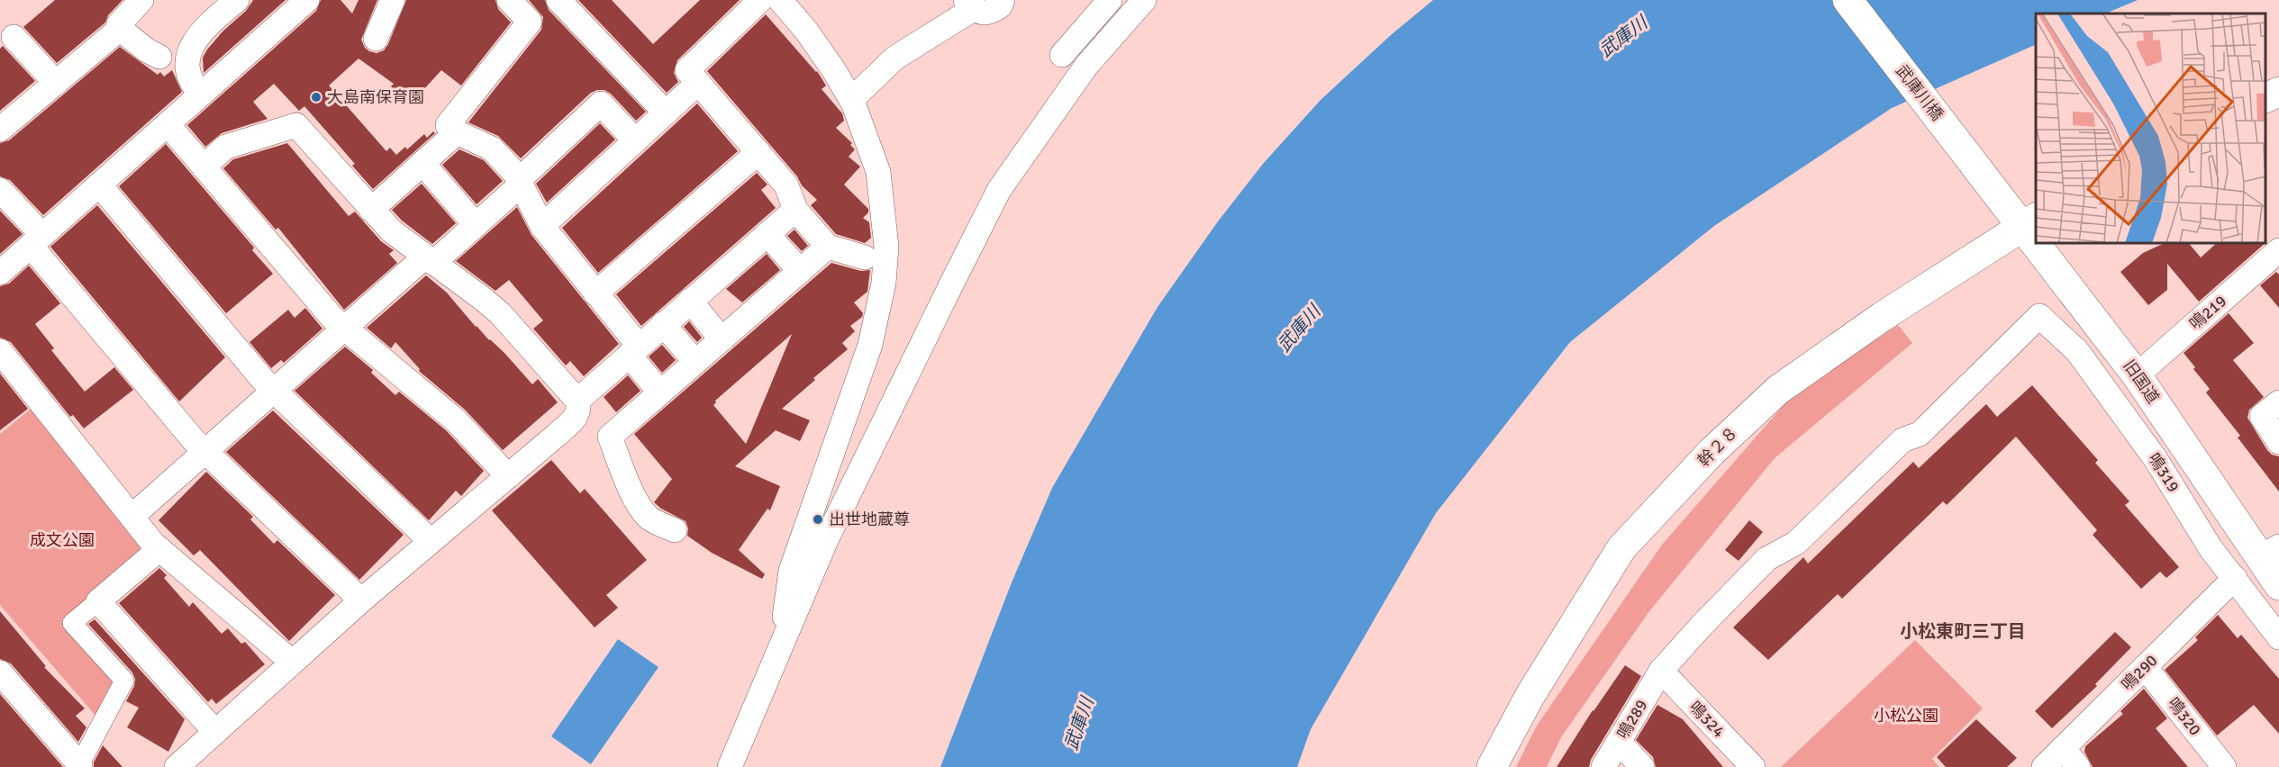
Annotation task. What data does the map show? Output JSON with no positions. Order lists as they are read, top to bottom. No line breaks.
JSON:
{"streets":{"street":["武庫川橋","鳴219","旧国道","幹２８","鳴319","鳴290","鳴320","鳴289","鳴324"]},"crossings":[["武庫川橋","旧国道"],["鳴219","旧国道"],["旧国道","幹２８"],["鳴319","鳴290"],["鳴319","鳴289"],["鳴290","鳴320"],["鳴289","鳴324"]],"districts":["小松東町三丁目"],"water":["武庫川"],"parks":["成文公園","小松公園"],"places":["大島南保育園","出世地蔵尊"]}
